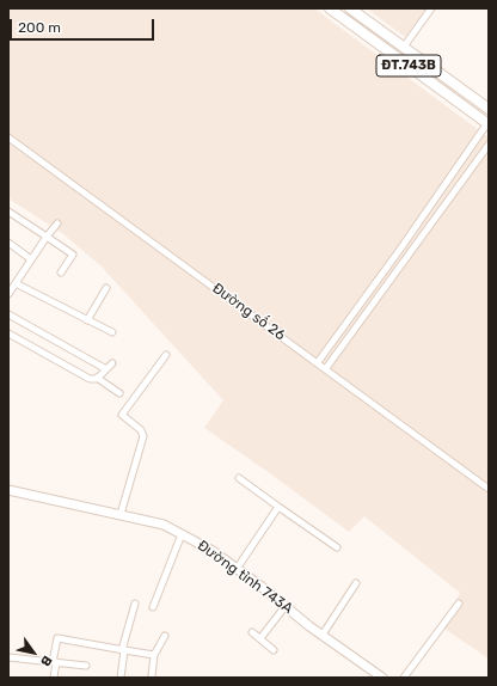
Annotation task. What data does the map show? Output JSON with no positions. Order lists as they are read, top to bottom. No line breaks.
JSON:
{"streets":{"main road":["ĐT.743B","Đường tỉnh 743A"],"street":["Đường số 26"]},"scale_bar":"200 m","north":"bottom right"}
